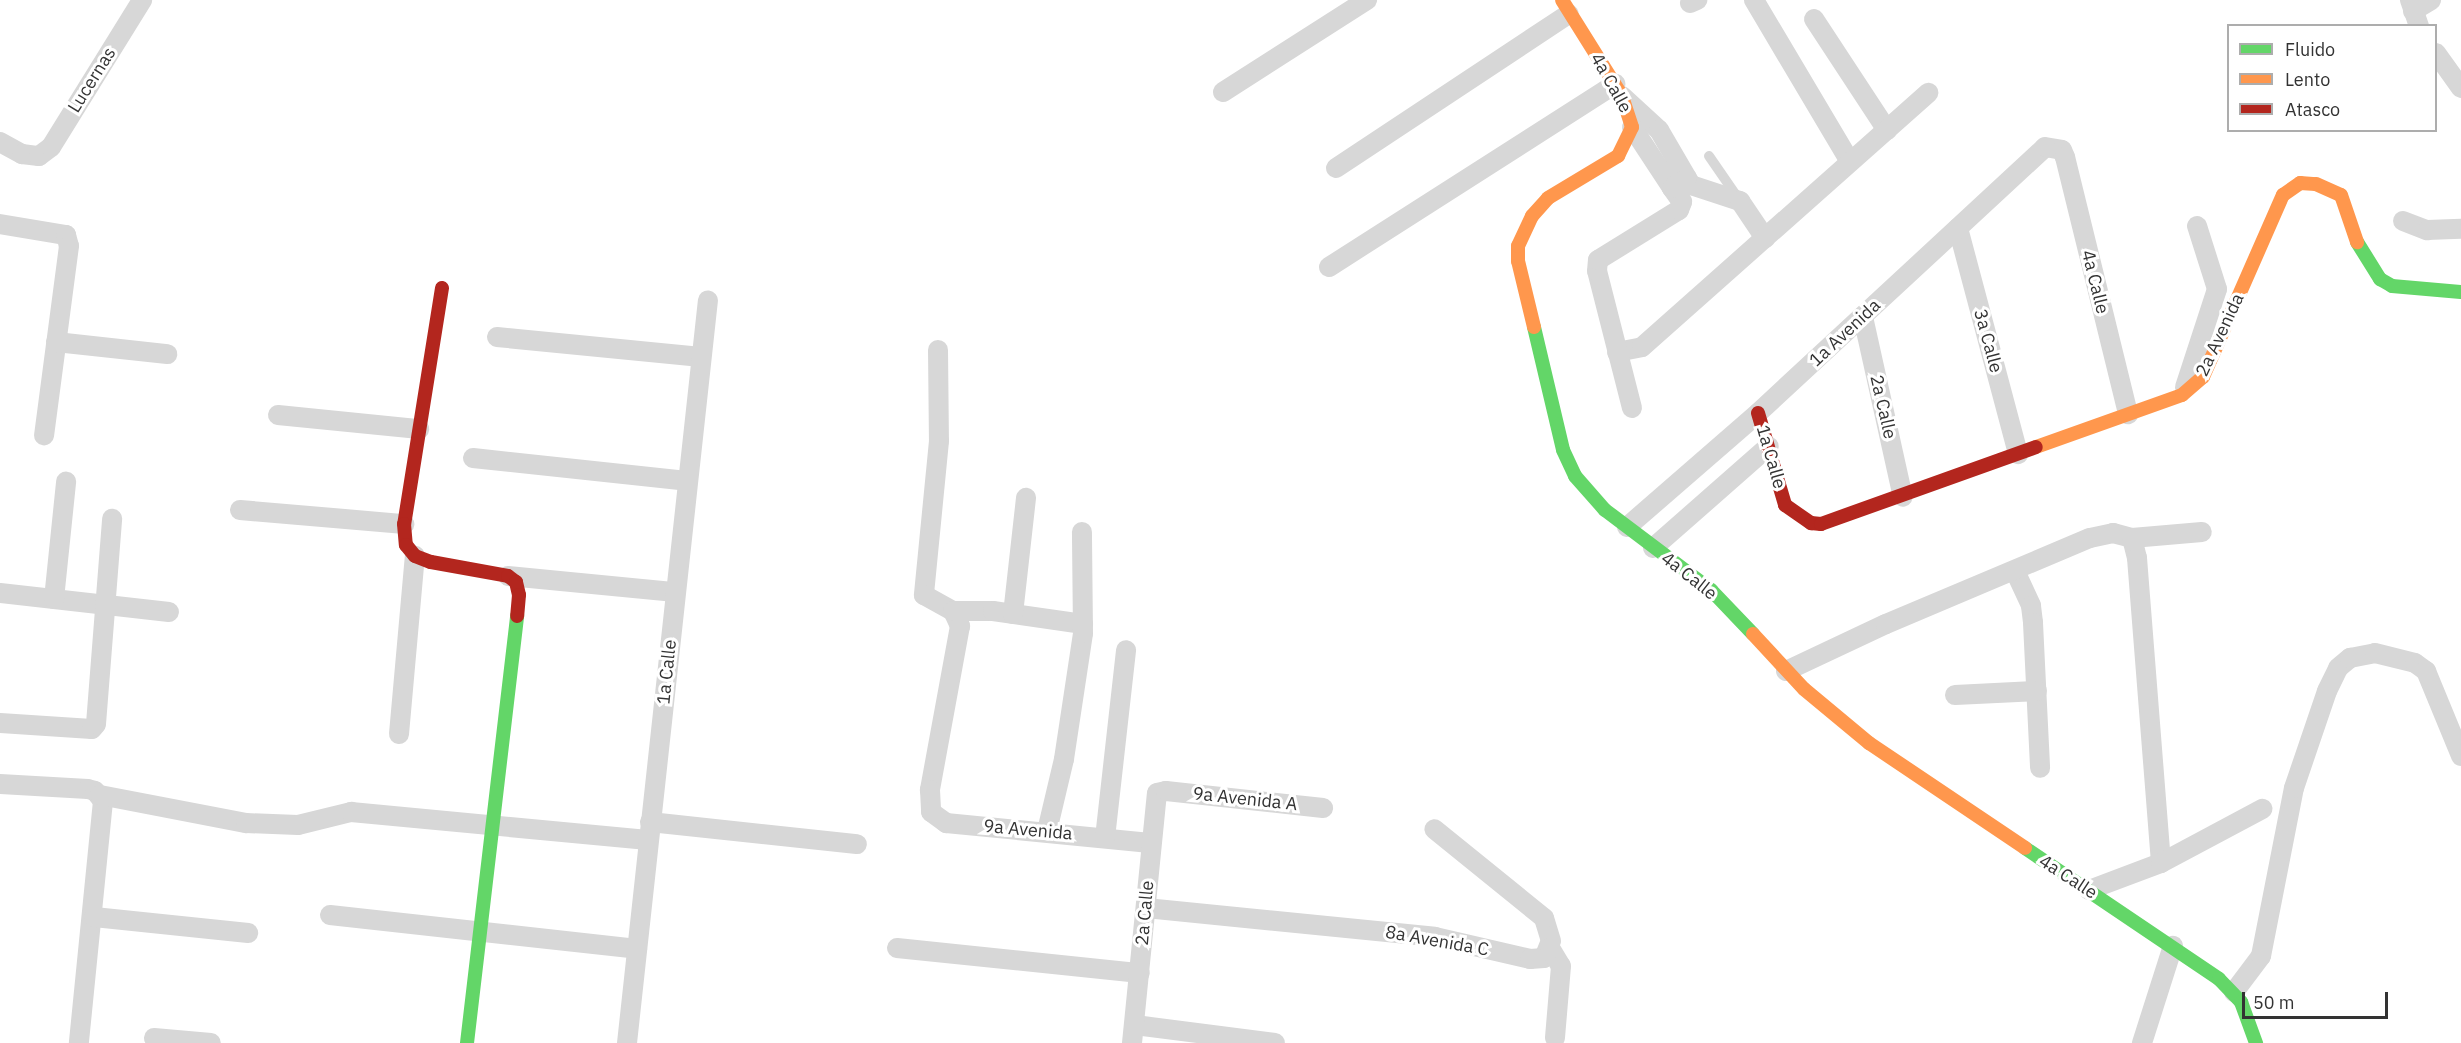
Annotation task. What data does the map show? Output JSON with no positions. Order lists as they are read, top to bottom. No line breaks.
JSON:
{"streets":{"street":["Lucernas","4a Calle","1a Avenida","2a Avenida","3a Calle","2a Calle","1a Calle","9a Avenida A","9a Avenida","8a Avenida C"]},"crossings":[["4a Calle","1a Avenida"],["4a Calle","2a Avenida"],["1a Avenida","3a Calle"],["1a Avenida","2a Calle"],["1a Avenida","1a Calle"],["2a Avenida","3a Calle"],["2a Avenida","2a Calle"],["2a Avenida","1a Calle"],["2a Calle","9a Avenida A"],["2a Calle","9a Avenida"],["2a Calle","8a Avenida C"]],"legend":["Fluido","Lento","Atasco"],"scale_bar":"50 m"}
